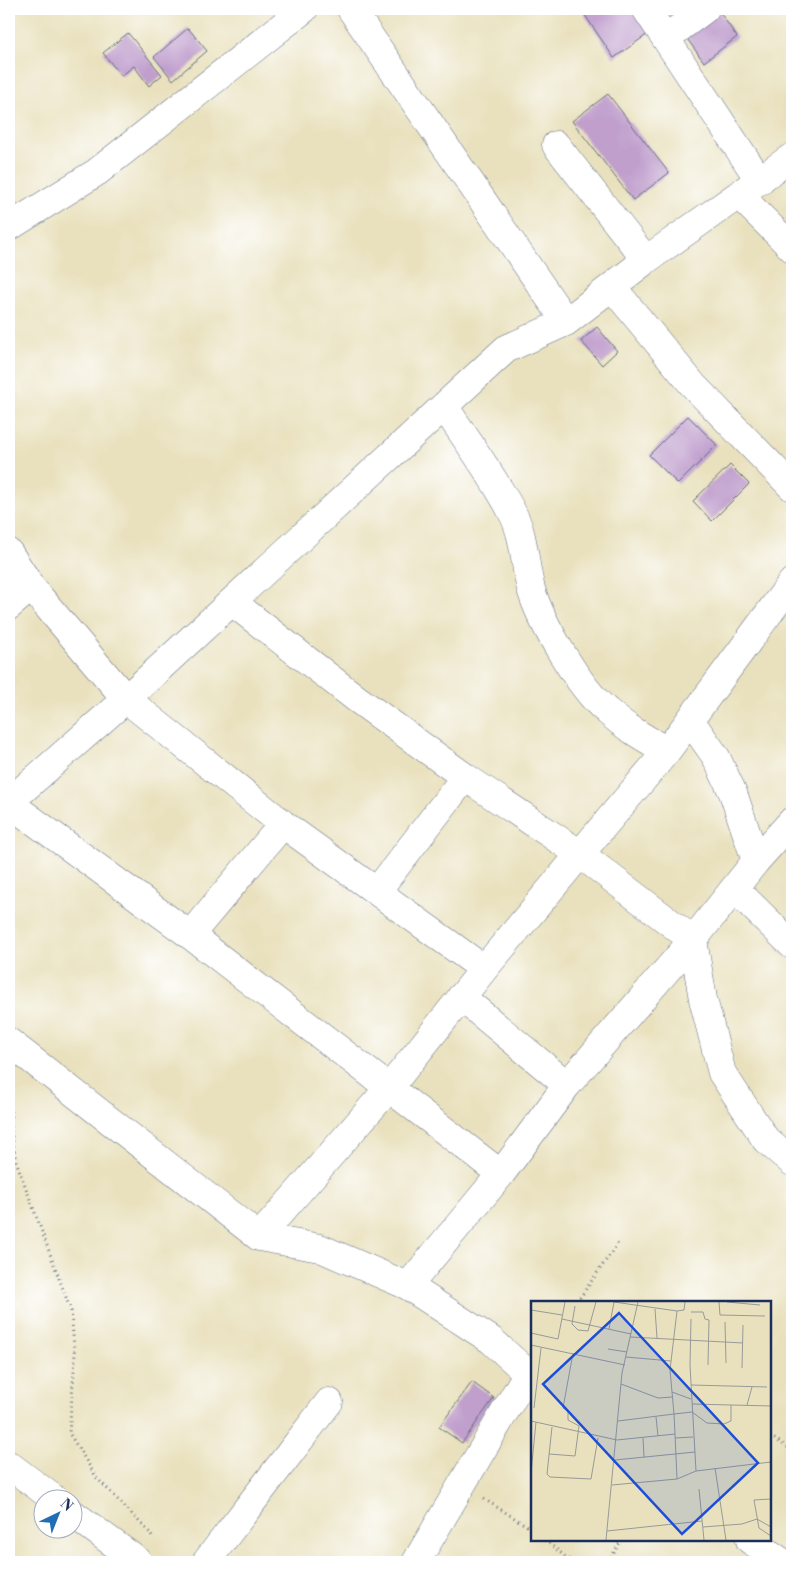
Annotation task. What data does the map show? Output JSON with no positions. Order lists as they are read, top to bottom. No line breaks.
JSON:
{"north":"top right"}
